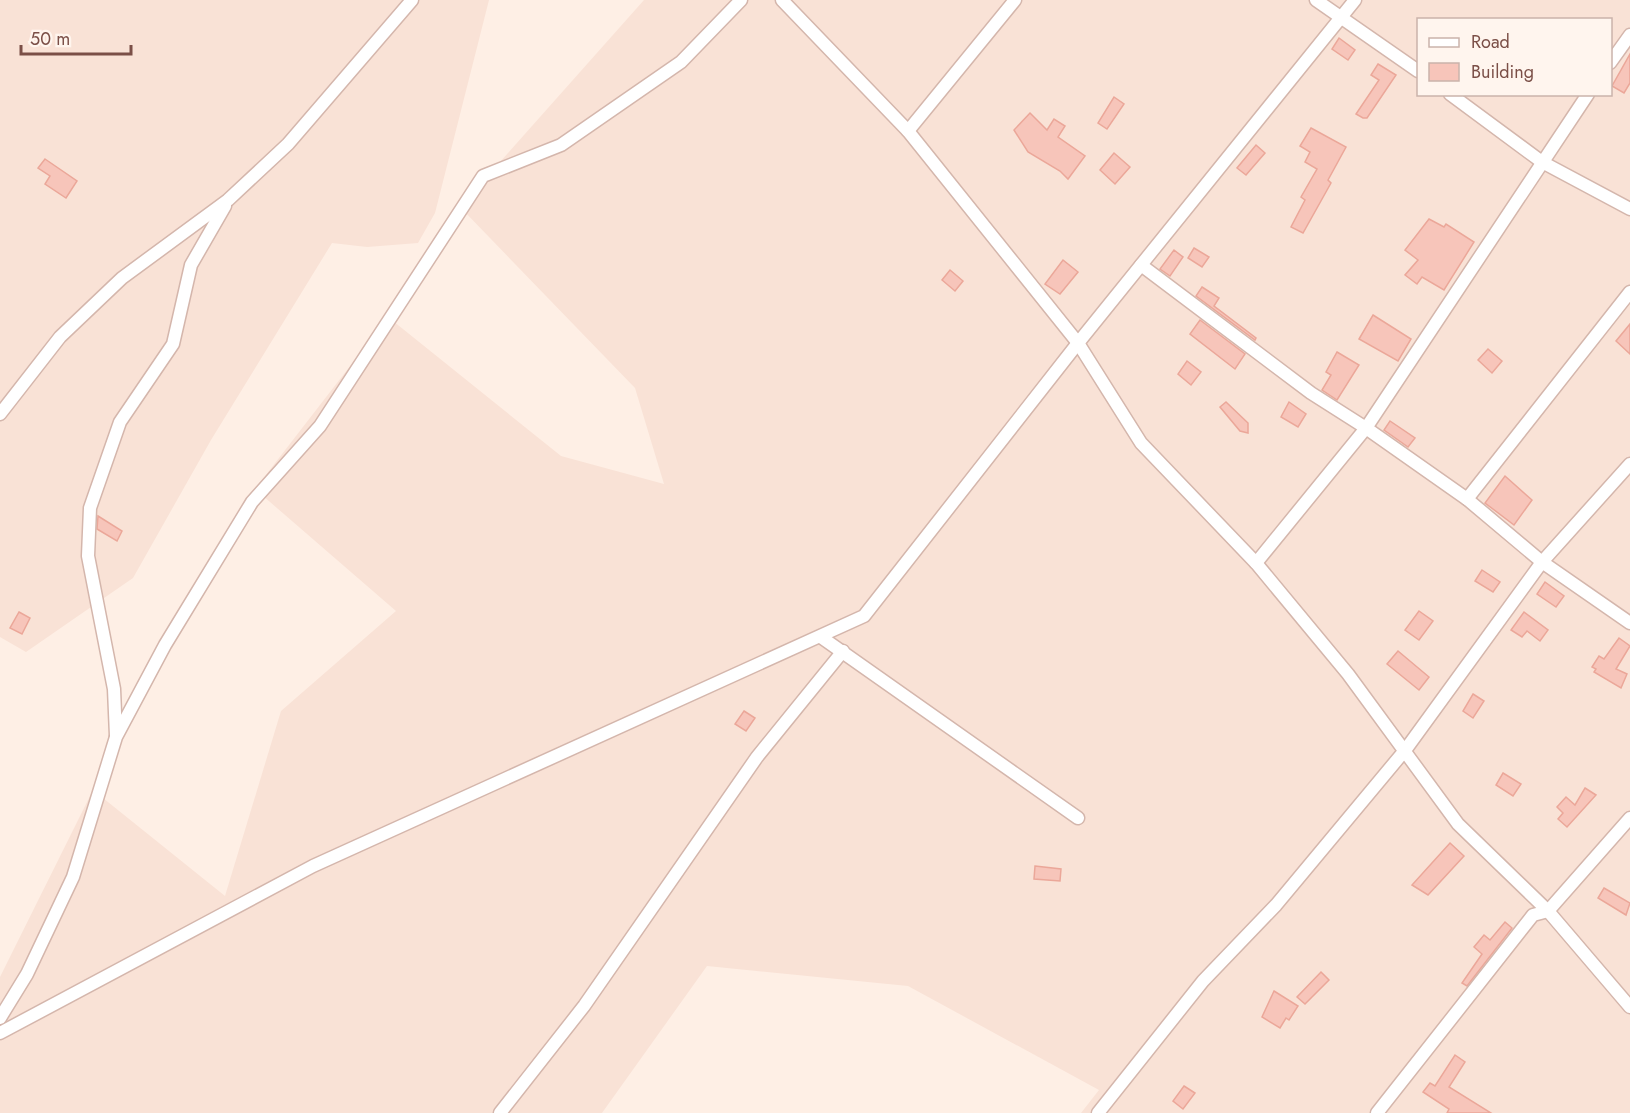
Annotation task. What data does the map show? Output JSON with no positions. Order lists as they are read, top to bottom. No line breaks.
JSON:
{"legend":["Road","Building"],"scale_bar":"50 m"}
